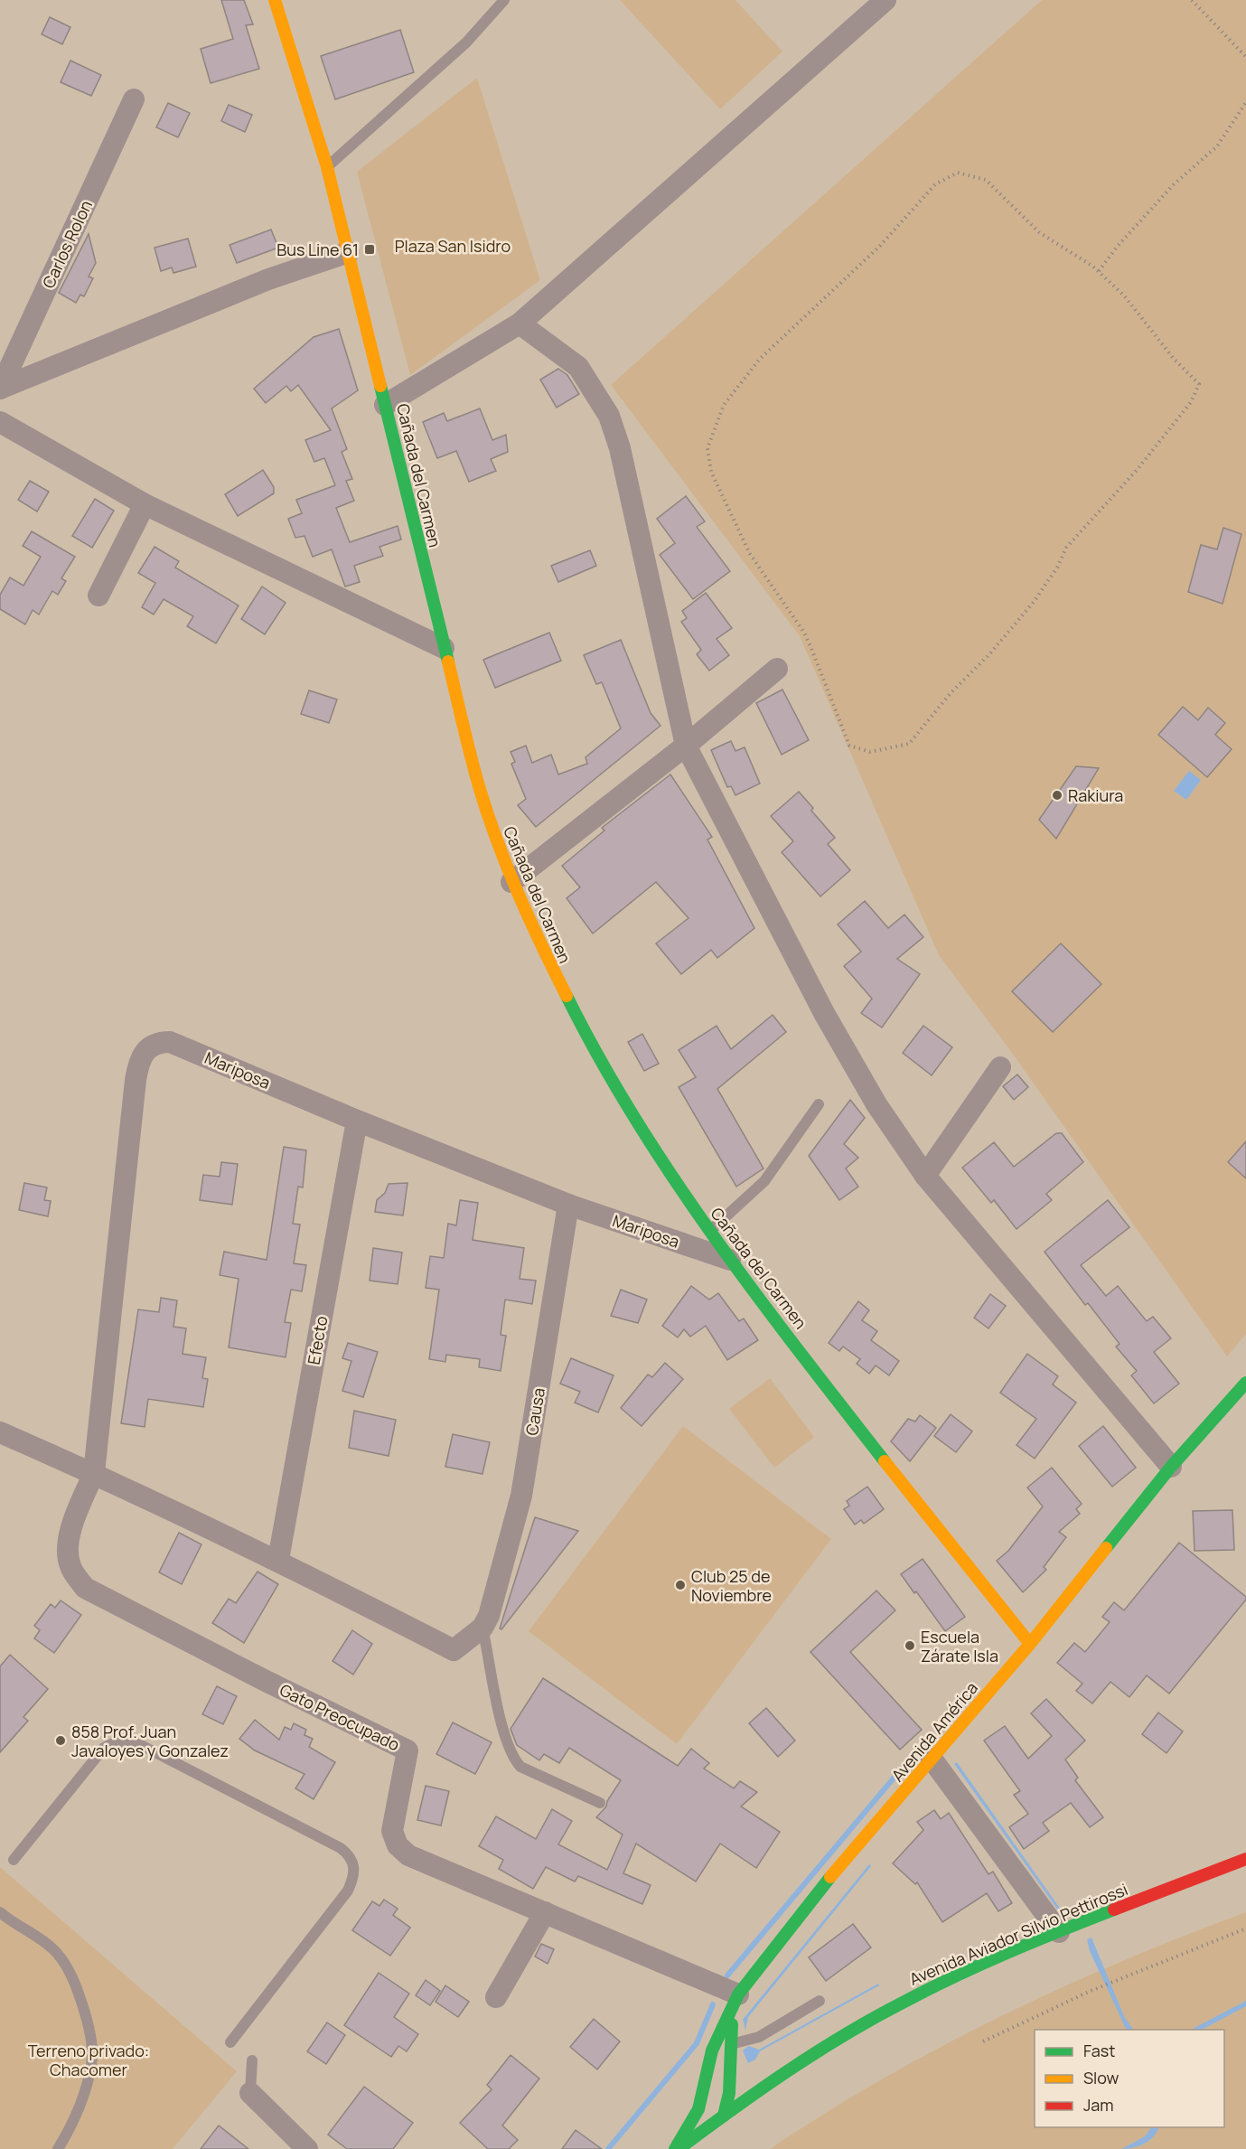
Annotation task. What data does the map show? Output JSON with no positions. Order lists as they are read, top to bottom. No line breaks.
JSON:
{"streets":{"street":["Carlos Rolon","Cañada del Carmen","Mariposa","Efecto","Causa","Gato Preocupado","Avenida América","Avenida Aviador Silvio Pettirossi"]},"crossings":[["Cañada del Carmen","Mariposa"],["Cañada del Carmen","Avenida América"],["Mariposa","Efecto"],["Mariposa","Causa"],["Mariposa","Gato Preocupado"],["Gato Preocupado","Avenida América"],["Avenida América","Avenida Aviador Silvio Pettirossi"]],"parks":["Plaza San Isidro","Terreno privado: Chacomer"],"places":{"transit":["Bus Line 61"],"other":["Rakiura","Club 25 de Noviembre","Escuela Zárate Isla","858 Prof. Juan Javaloyes y Gonzalez"]},"legend":["Fast","Slow","Jam"]}
